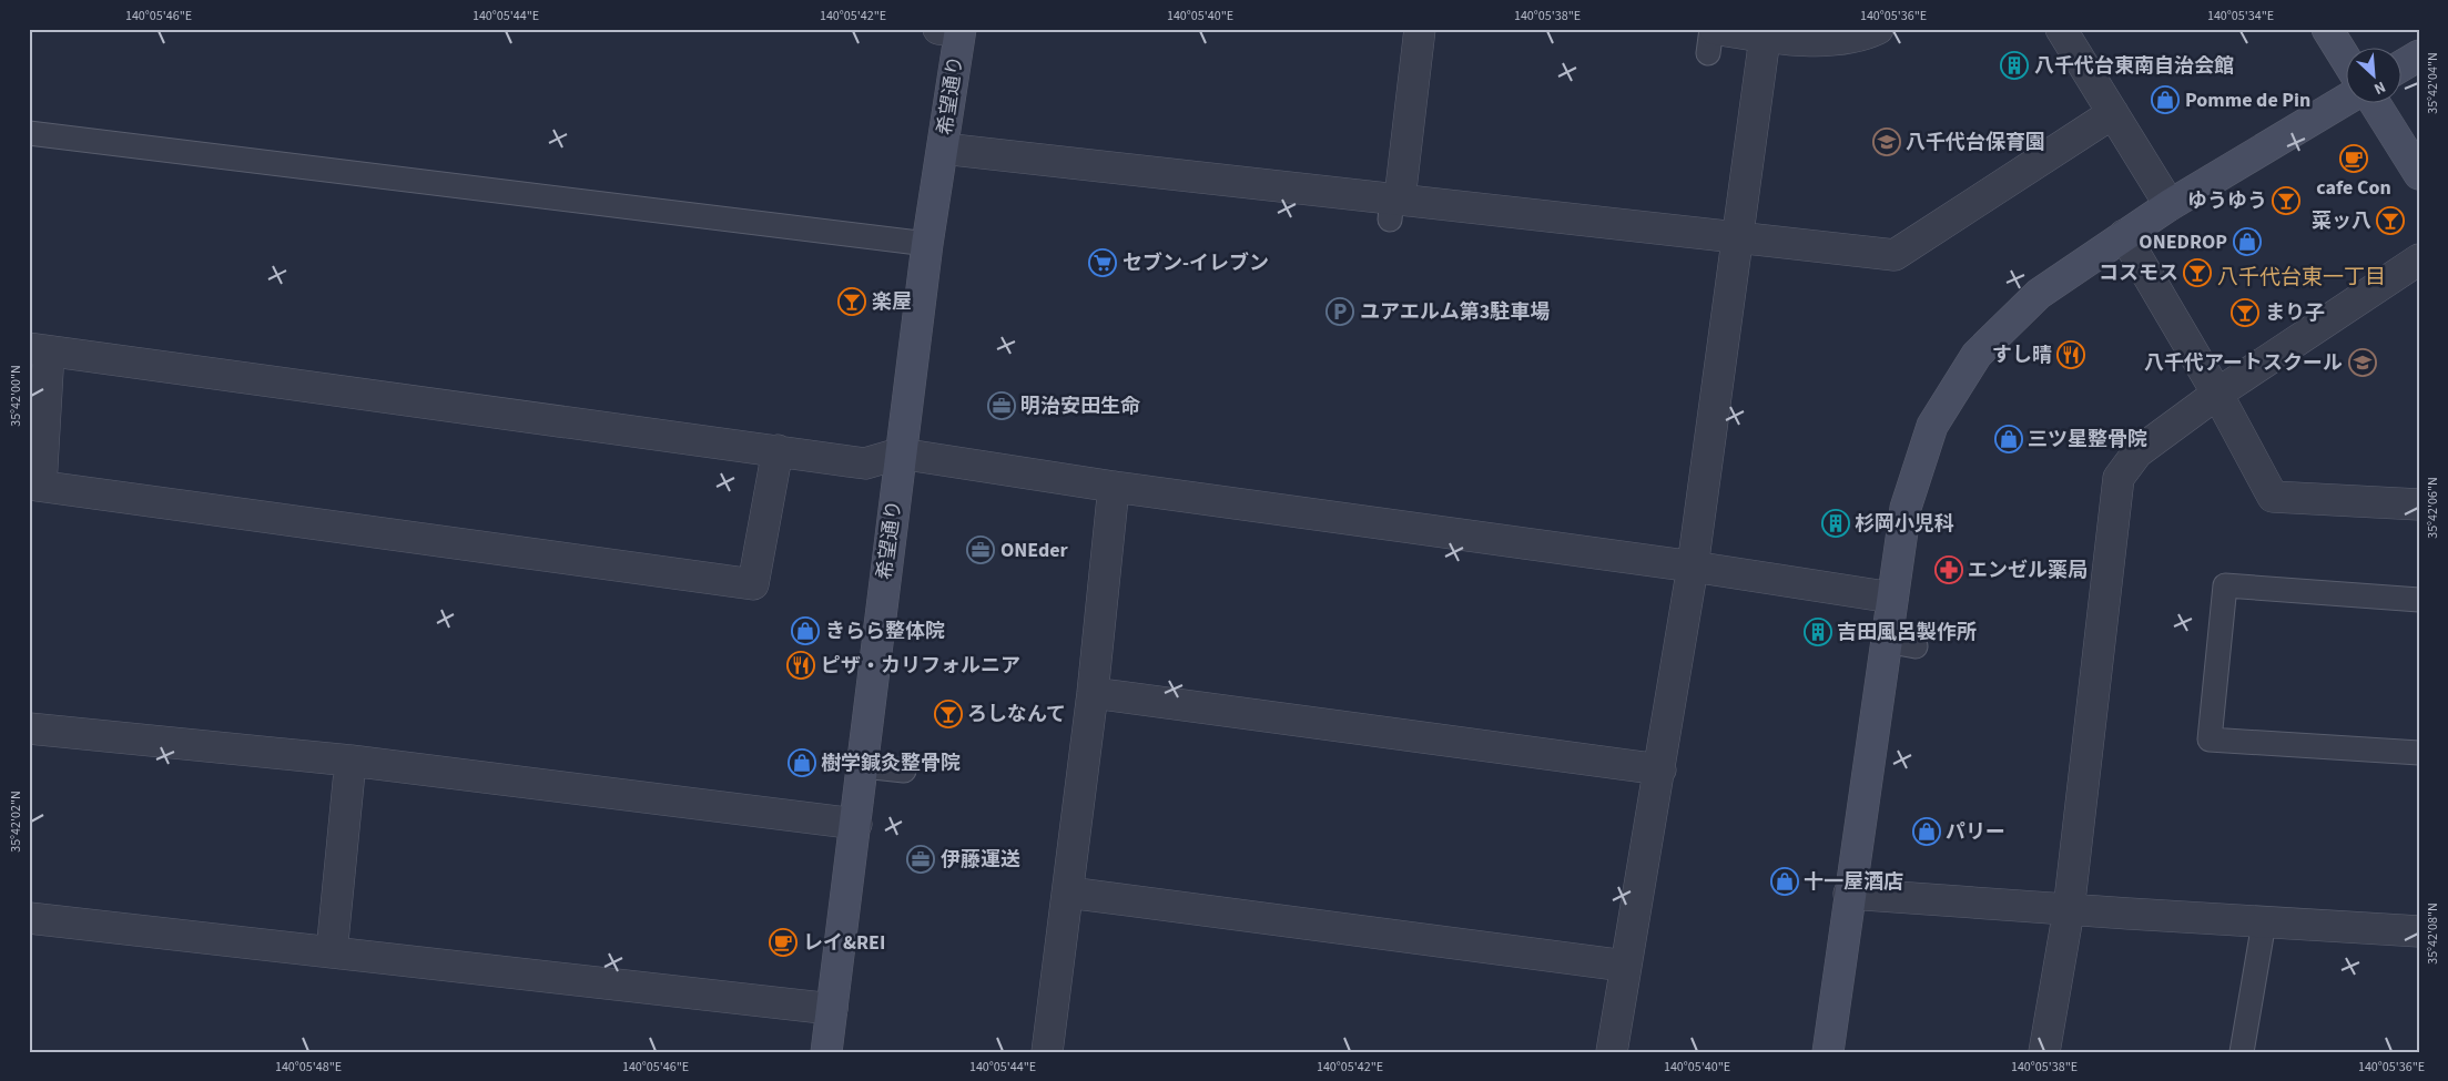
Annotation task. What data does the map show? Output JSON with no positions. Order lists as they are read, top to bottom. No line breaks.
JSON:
{"streets":{"street":["希望通り"]},"districts":["八千代台東一丁目"],"places":{"building":["八千代台東南自治会館","杉岡小児科","吉田風呂製作所"],"shop":["Pomme de Pin","ONEDROP","三ツ星整骨院","きらら整体院","樹学鍼灸整骨院","パリー","十一屋酒店"],"school or university":["八千代台保育園","八千代アートスクール"],"cafe":["cafe Con","レイ&REI"],"bar":["ゆうゆう","菜ッ八","コスモス","楽屋","まり子","ろしなんて"],"supermarket":["セブン-イレブン"],"parking":["ユアエルム第3駐車場"],"restaurant":["すし晴","ピザ・カリフォルニア"],"office":["明治安田生命","ONEder","伊藤運送"],"pharmacy":["エンゼル薬局"]},"north":"bottom right","coordinates":["140°05'46\"E","140°05'44\"E","140°05'42\"E","140°05'40\"E","140°05'38\"E","140°05'36\"E","140°05'34\"E","35°42'04\"N","35°42'00\"N","35°42'06\"N","35°42'02\"N","35°42'08\"N","140°05'48\"E"]}
